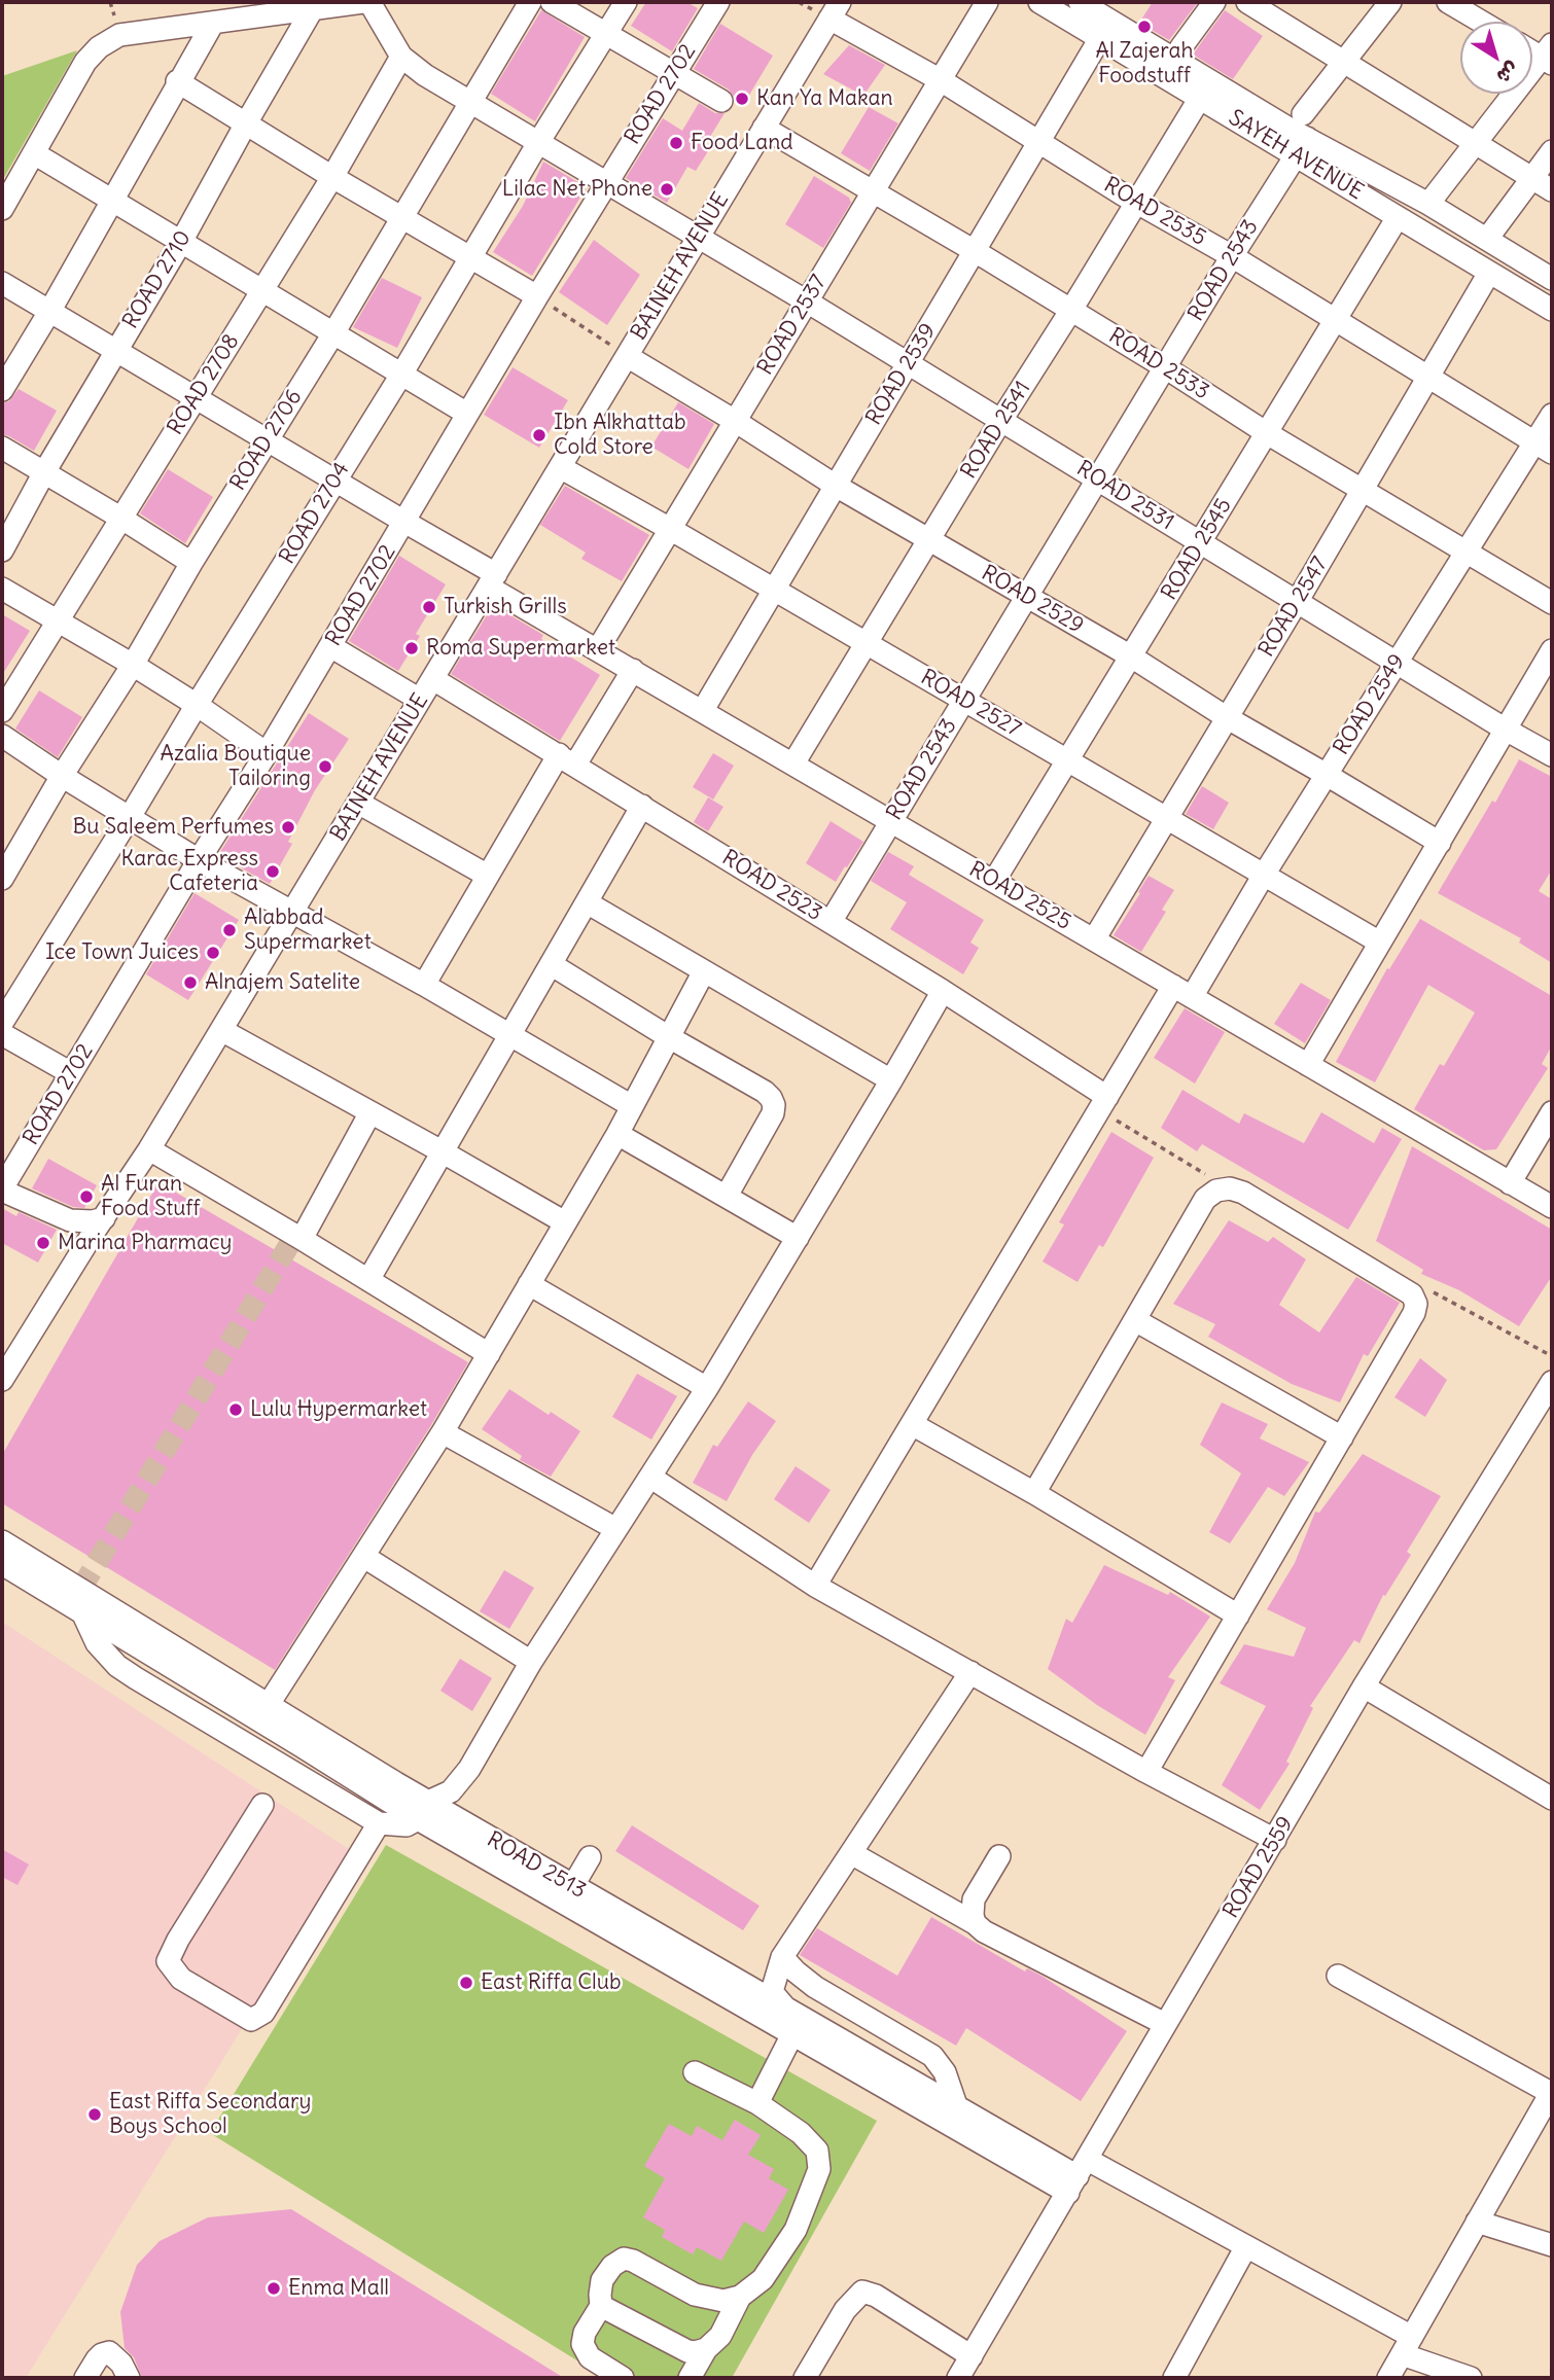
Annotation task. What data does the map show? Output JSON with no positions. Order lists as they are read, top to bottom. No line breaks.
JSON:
{"streets":{"street":["ROAD 2702","SAYEH AVENUE","ROAD 2535","BAINEH AVENUE","ROAD 2543","ROAD 2710","ROAD 2537","ROAD 2533","ROAD 2539","ROAD 2708","ROAD 2541","ROAD 2706","ROAD 2531","ROAD 2704","ROAD 2545","ROAD 2529","ROAD 2547","ROAD 2527","ROAD 2549","ROAD 2523","ROAD 2525","ROAD 2513","ROAD 2559"]},"crossings":[["ROAD 2702","ROAD 2531"],["ROAD 2702","ROAD 2525"],["SAYEH AVENUE","ROAD 2543"],["SAYEH AVENUE","ROAD 2539"],["SAYEH AVENUE","ROAD 2541"],["SAYEH AVENUE","ROAD 2545"],["SAYEH AVENUE","ROAD 2547"],["ROAD 2535","BAINEH AVENUE"],["ROAD 2535","ROAD 2543"],["ROAD 2535","ROAD 2537"],["ROAD 2535","ROAD 2539"],["ROAD 2535","ROAD 2541"],["ROAD 2535","ROAD 2545"],["ROAD 2535","ROAD 2547"],["ROAD 2535","ROAD 2549"],["BAINEH AVENUE","ROAD 2533"],["BAINEH AVENUE","ROAD 2531"],["BAINEH AVENUE","ROAD 2529"],["BAINEH AVENUE","ROAD 2527"],["BAINEH AVENUE","ROAD 2523"],["BAINEH AVENUE","ROAD 2525"],["ROAD 2543","ROAD 2533"],["ROAD 2543","ROAD 2531"],["ROAD 2543","ROAD 2529"],["ROAD 2543","ROAD 2527"],["ROAD 2543","ROAD 2523"],["ROAD 2543","ROAD 2525"],["ROAD 2710","ROAD 2525"],["ROAD 2537","ROAD 2533"],["ROAD 2537","ROAD 2531"],["ROAD 2537","ROAD 2529"],["ROAD 2537","ROAD 2527"],["ROAD 2537","ROAD 2525"],["ROAD 2533","ROAD 2539"],["ROAD 2533","ROAD 2541"],["ROAD 2533","ROAD 2545"],["ROAD 2533","ROAD 2547"],["ROAD 2533","ROAD 2549"],["ROAD 2539","ROAD 2531"],["ROAD 2539","ROAD 2529"],["ROAD 2539","ROAD 2527"],["ROAD 2539","ROAD 2525"],["ROAD 2708","ROAD 2531"],["ROAD 2708","ROAD 2525"],["ROAD 2541","ROAD 2531"],["ROAD 2541","ROAD 2529"],["ROAD 2541","ROAD 2527"],["ROAD 2541","ROAD 2525"],["ROAD 2706","ROAD 2531"],["ROAD 2706","ROAD 2525"],["ROAD 2531","ROAD 2704"],["ROAD 2531","ROAD 2545"],["ROAD 2531","ROAD 2547"],["ROAD 2531","ROAD 2549"],["ROAD 2704","ROAD 2525"],["ROAD 2545","ROAD 2529"],["ROAD 2545","ROAD 2527"],["ROAD 2545","ROAD 2525"],["ROAD 2529","ROAD 2547"],["ROAD 2529","ROAD 2549"],["ROAD 2547","ROAD 2527"],["ROAD 2547","ROAD 2525"],["ROAD 2527","ROAD 2549"],["ROAD 2549","ROAD 2525"],["ROAD 2513","ROAD 2559"]],"places":["Al Zajerah Foodstuff","Kan Ya Makan","Food Land","Lilac Net Phone","Ibn Alkhattab Cold Store","Turkish Grills","Roma Supermarket","Azalia Boutique Tailoring","Bu Saleem Perfumes","Karac Express Cafeteria","Alabbad Supermarket","Ice Town Juices","Alnajem Satelite","Al Furan Food Stuff","Marina Pharmacy","Lulu Hypermarket","East Riffa Club","East Riffa Secondary Boys School","Enma Mall"],"north":"bottom right"}
